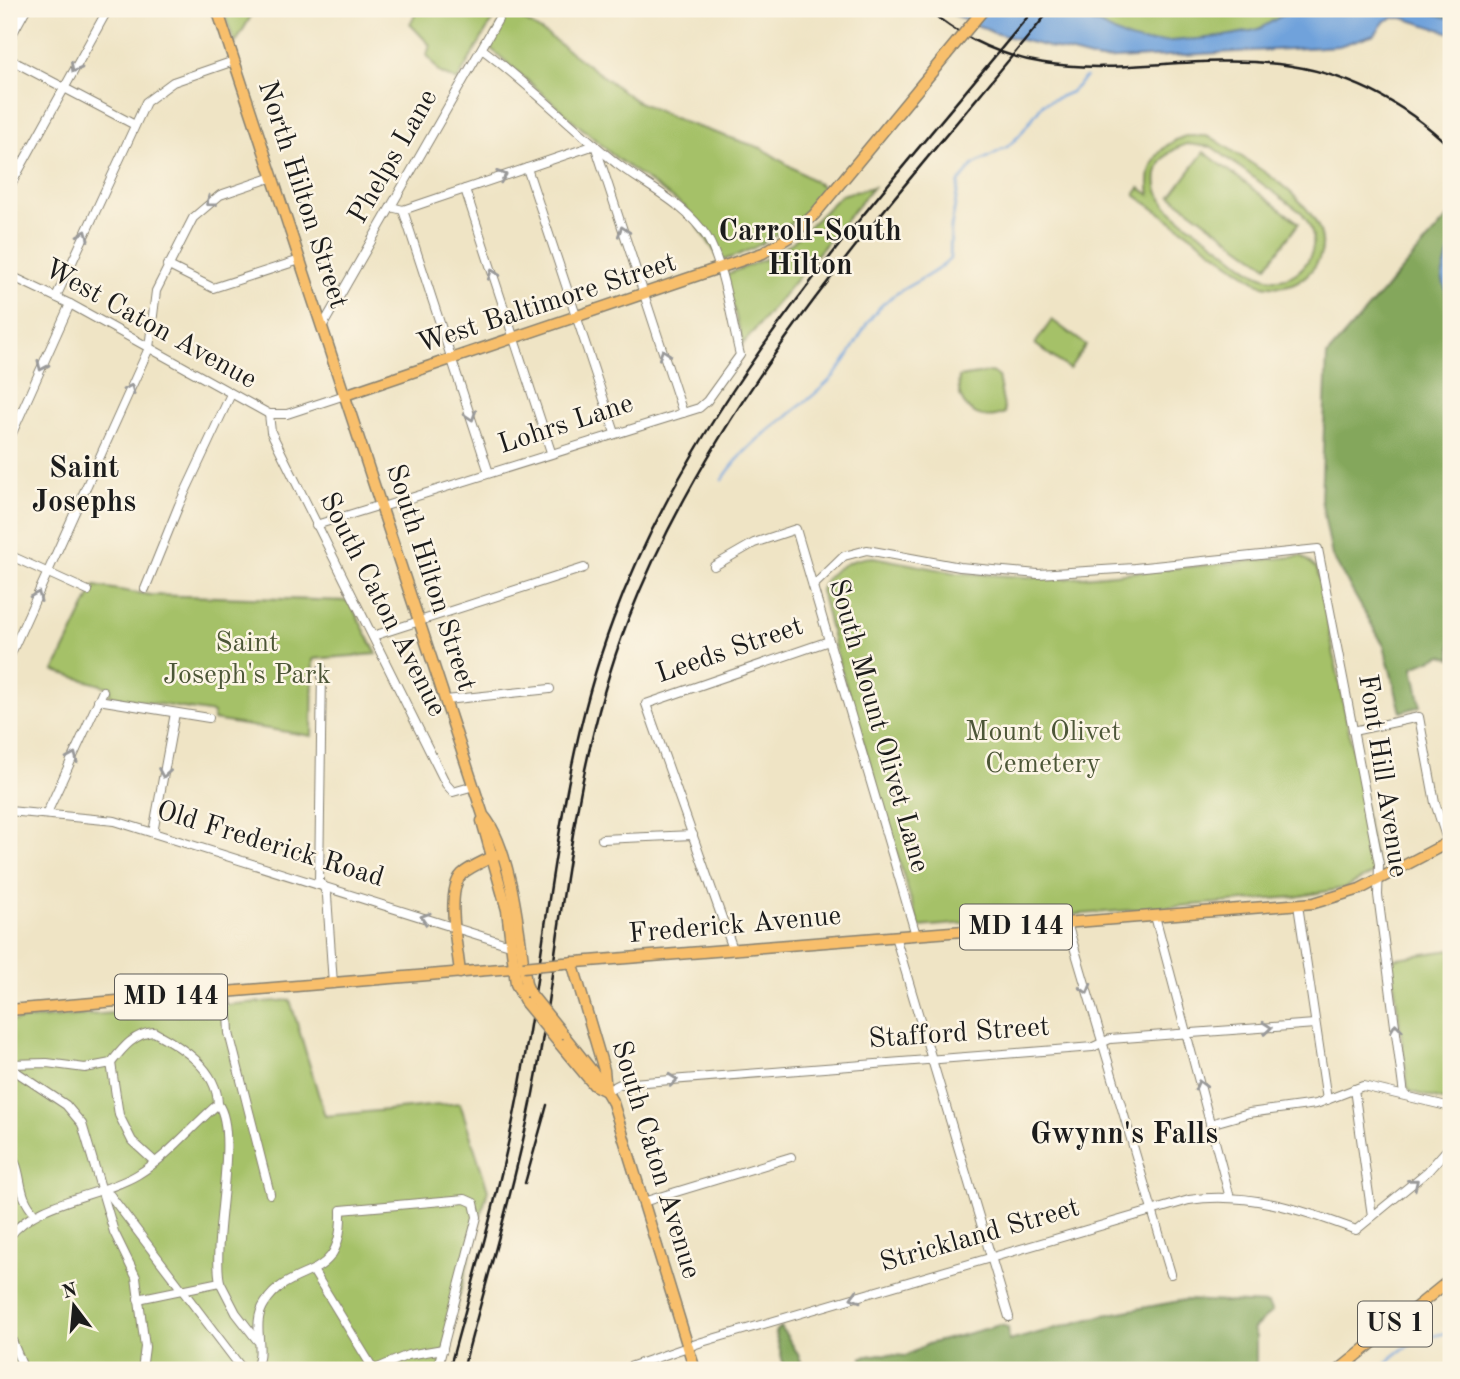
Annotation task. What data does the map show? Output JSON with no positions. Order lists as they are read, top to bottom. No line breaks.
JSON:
{"streets":{"main road":["North Hilton Street","West Baltimore Street","South Hilton Street","South Caton Avenue","Frederick Avenue","MD 144","US 1"],"street":["Phelps Lane","West Caton Avenue","Lohrs Lane","Leeds Street","South Mount Olivet Lane","Font Hill Avenue","Old Frederick Road","Stafford Street","Strickland Street"]},"crossings":[["Phelps Lane","North Hilton Street"],["North Hilton Street","West Baltimore Street"],["North Hilton Street","South Hilton Street"],["West Baltimore Street","West Caton Avenue"],["West Baltimore Street","Lohrs Lane"],["West Baltimore Street","South Hilton Street"],["West Baltimore Street","South Caton Avenue"],["West Caton Avenue","South Caton Avenue"],["Lohrs Lane","South Hilton Street"],["Lohrs Lane","South Caton Avenue"],["South Hilton Street","South Caton Avenue"],["South Hilton Street","Old Frederick Road"],["South Hilton Street","Frederick Avenue"],["South Hilton Street","Stafford Street"],["South Caton Avenue","Frederick Avenue"],["South Caton Avenue","Stafford Street"],["South Caton Avenue","Strickland Street"],["Leeds Street","South Mount Olivet Lane"],["South Mount Olivet Lane","Font Hill Avenue"],["South Mount Olivet Lane","Frederick Avenue"],["Font Hill Avenue","Frederick Avenue"]],"one_way":["Stafford Street","Strickland Street"],"districts":["Carroll-South Hilton","Saint Josephs","Gwynn's Falls"],"parks":["Saint Joseph's Park","Mount Olivet Cemetery"],"north":"top"}
